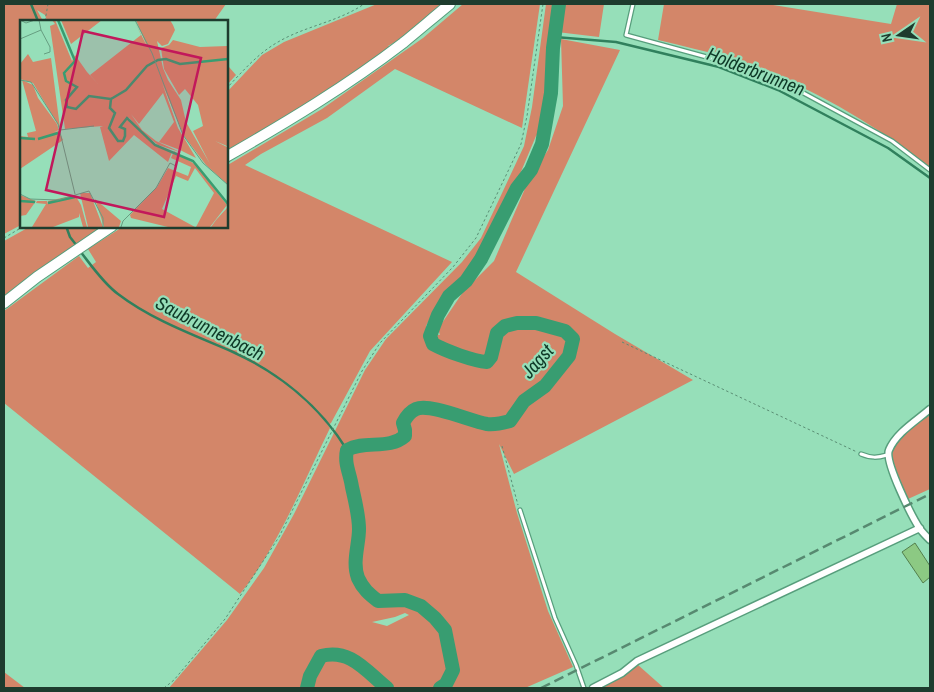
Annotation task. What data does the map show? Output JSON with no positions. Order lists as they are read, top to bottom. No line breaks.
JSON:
{"water":["Holderbrunnen","Saubrunnenbach","Jagst"],"north":"left"}
